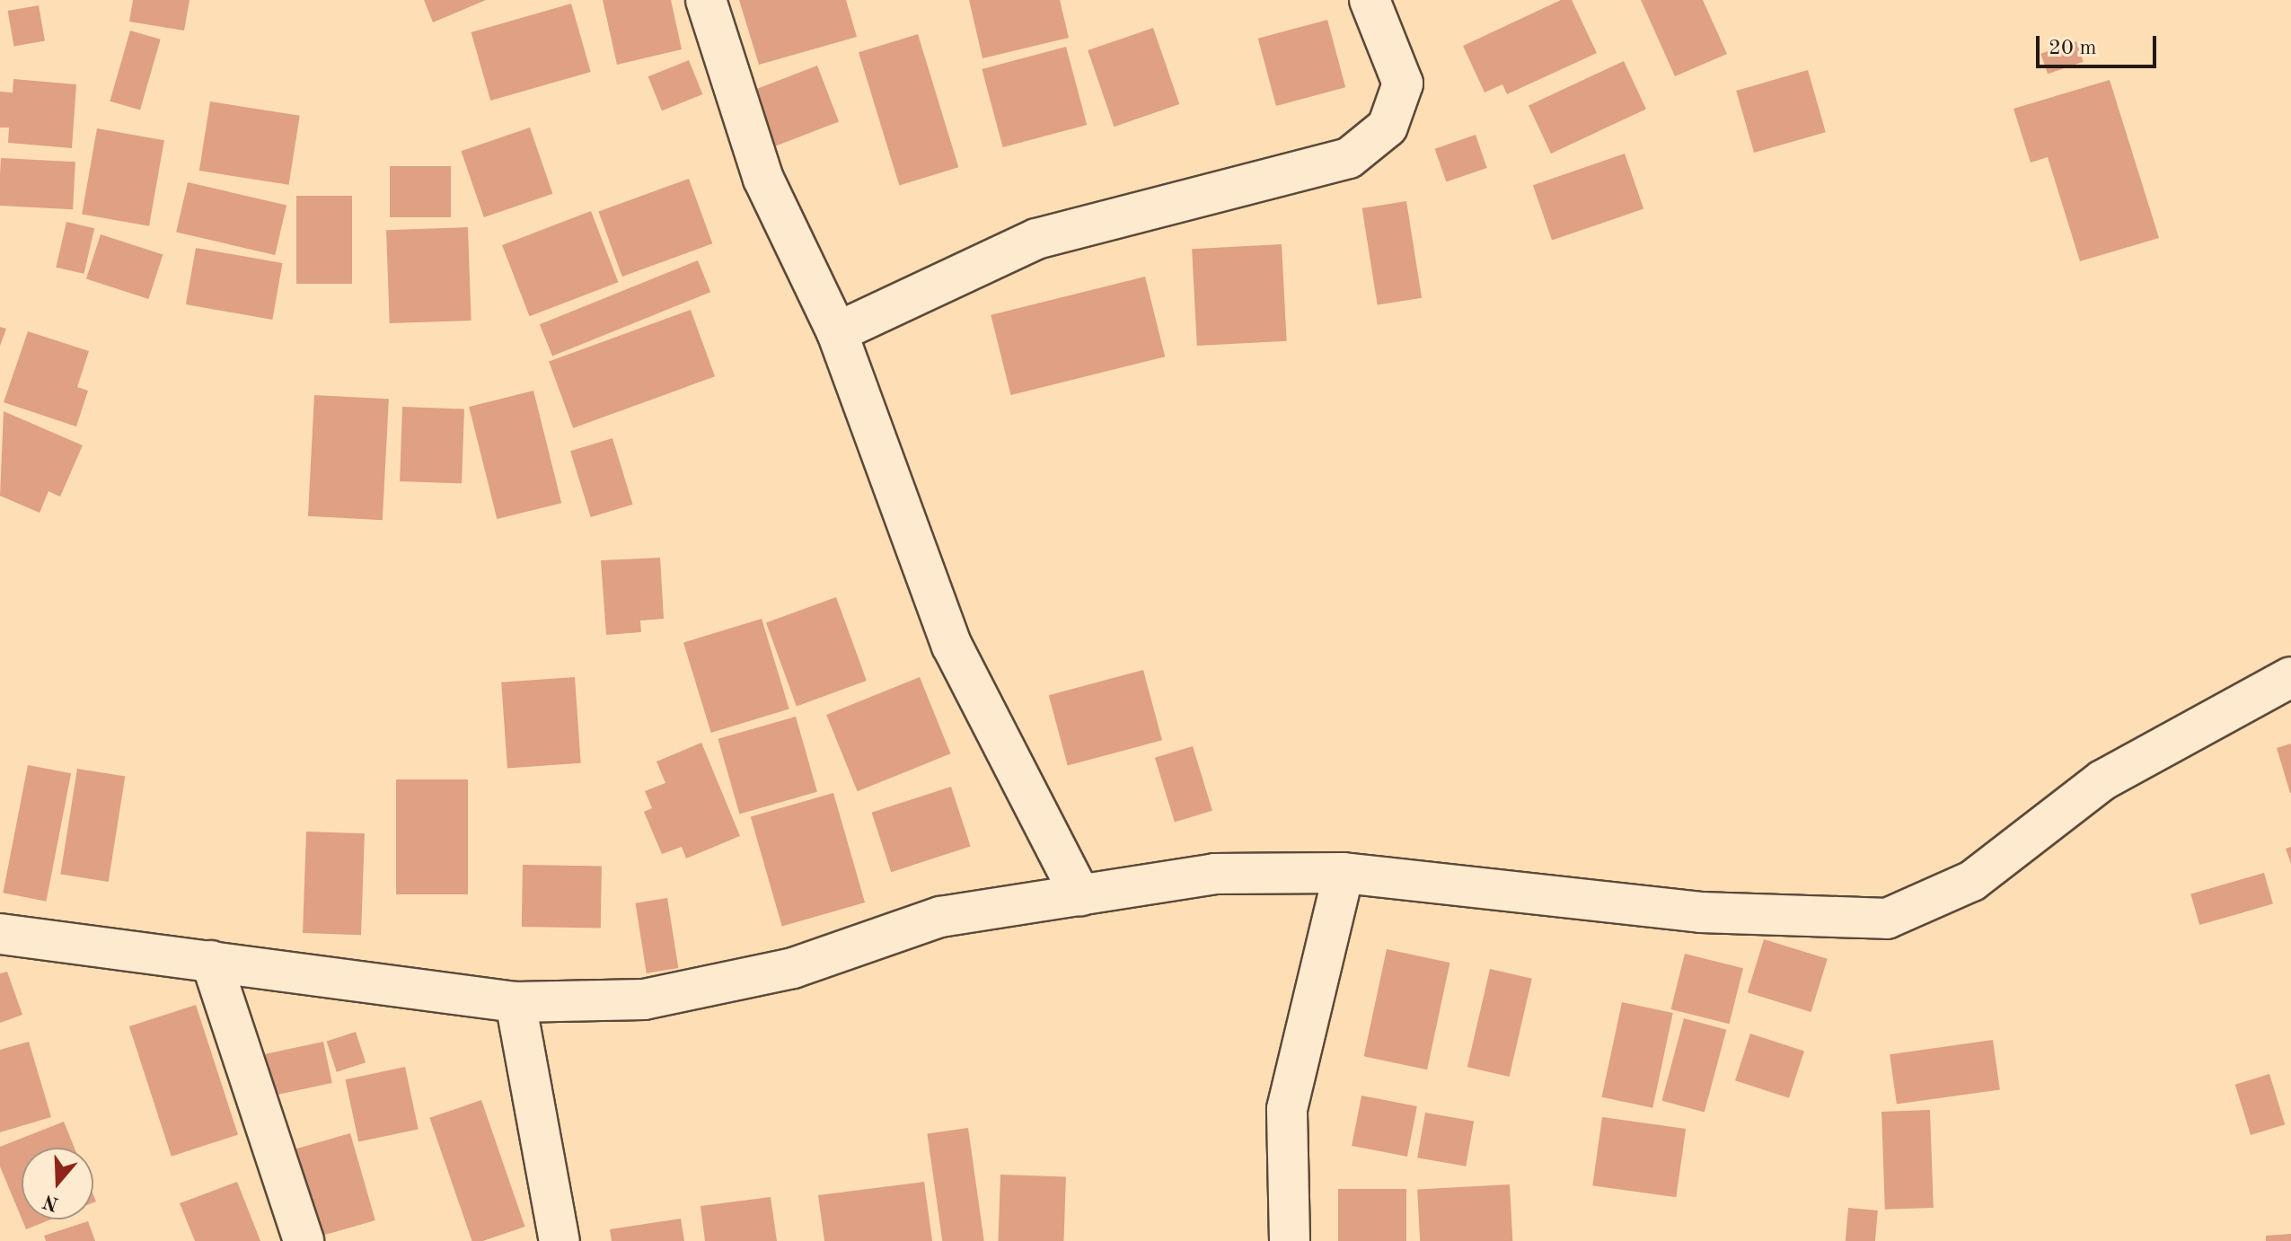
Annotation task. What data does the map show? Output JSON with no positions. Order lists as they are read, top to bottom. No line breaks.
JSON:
{"scale_bar":"20 m","north":"bottom"}
